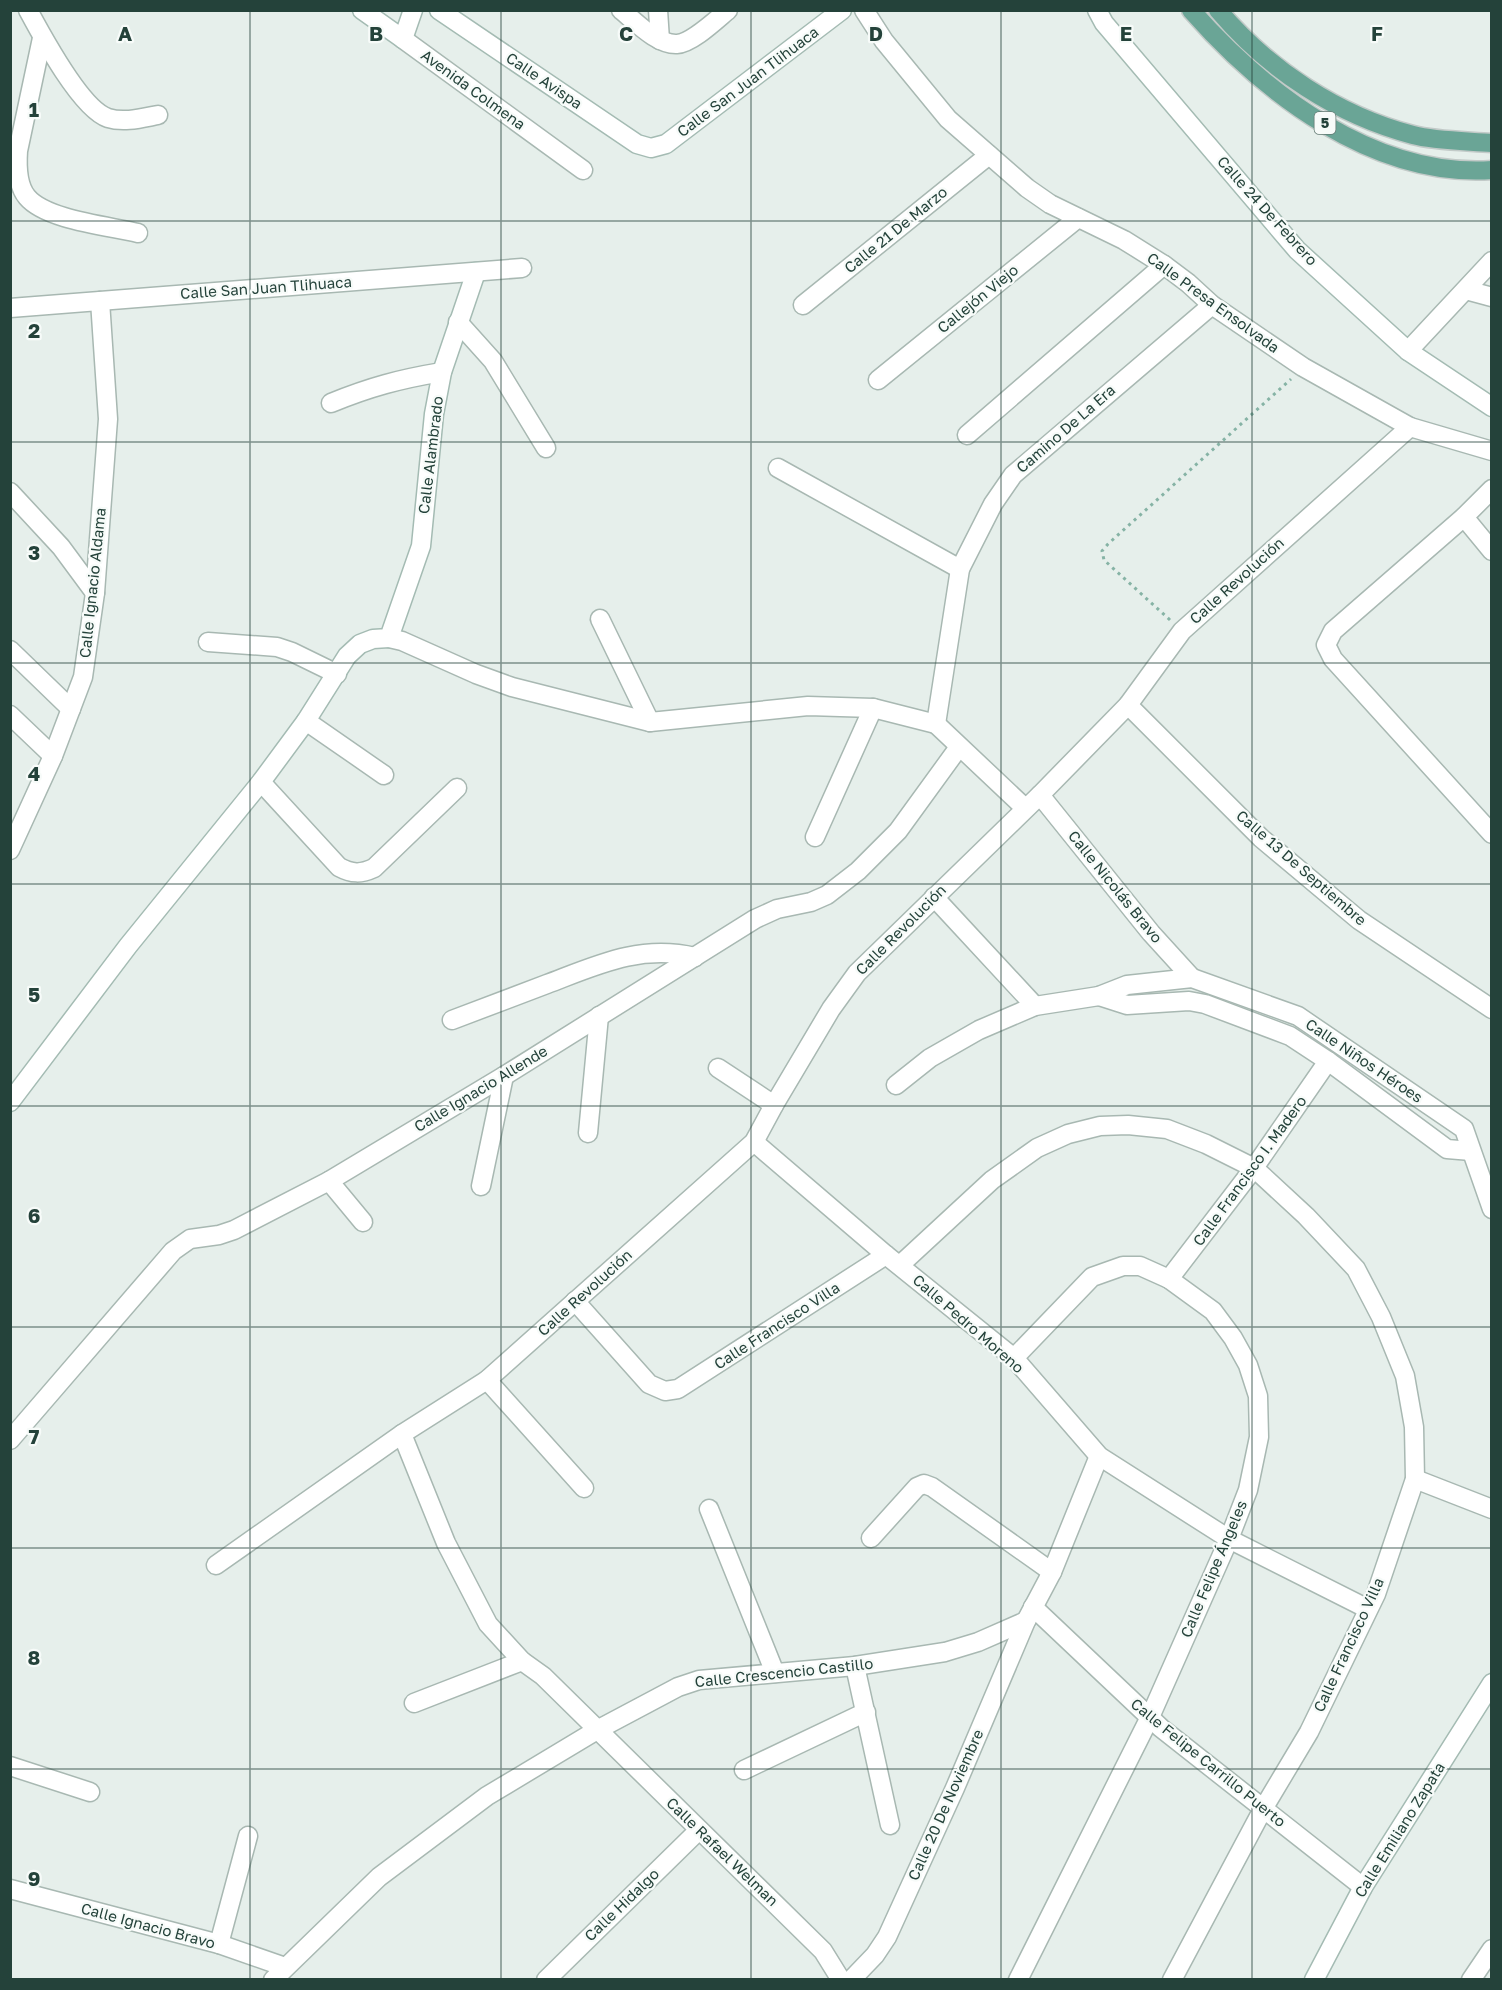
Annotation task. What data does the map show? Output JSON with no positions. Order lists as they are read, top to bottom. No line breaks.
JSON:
{"streets":{"main road":["5"],"street":["Calle Avispa","Calle San Juan Tlihuaca","Avenida Colmena","Calle 24 De Febrero","Calle 21 De Marzo","Callejón Viejo","Calle Presa Ensolvada","Camino De La Era","Calle Alambrado","Calle Revolución","Calle Ignacio Aldama","Calle 13 De Septiembre","Calle Nicolás Bravo","Calle Niños Héroes","Calle Ignacio Allende","Calle Francisco I. Madero","Calle Pedro Moreno","Calle Francisco Villa","Calle Felipe Ángeles","Calle Crescencio Castillo","Calle Felipe Carrillo Puerto","Calle 20 De Noviembre","Calle Emiliano Zapata","Calle Rafael Welman","Calle Hidalgo","Calle Ignacio Bravo"]},"crossings":[["Calle Avispa","Calle San Juan Tlihuaca"],["Calle San Juan Tlihuaca","Calle Alambrado"],["Calle San Juan Tlihuaca","Calle Ignacio Aldama"],["Calle 21 De Marzo","Calle Presa Ensolvada"],["Callejón Viejo","Calle Presa Ensolvada"],["Calle Presa Ensolvada","Camino De La Era"],["Calle Presa Ensolvada","Calle Revolución"],["Calle Revolución","Calle 13 De Septiembre"],["Calle Revolución","Calle Nicolás Bravo"],["Calle Revolución","Calle Pedro Moreno"],["Calle Revolución","Calle Francisco Villa"],["Calle Revolución","Calle Rafael Welman"],["Calle Nicolás Bravo","Calle Niños Héroes"],["Calle Niños Héroes","Calle Francisco I. Madero"],["Calle Francisco I. Madero","Calle Francisco Villa"],["Calle Francisco I. Madero","Calle Felipe Ángeles"],["Calle Pedro Moreno","Calle Francisco Villa"],["Calle Pedro Moreno","Calle Felipe Ángeles"],["Calle Francisco Villa","Calle Felipe Carrillo Puerto"],["Calle Felipe Ángeles","Calle Felipe Carrillo Puerto"],["Calle Crescencio Castillo","Calle Felipe Carrillo Puerto"],["Calle Crescencio Castillo","Calle 20 De Noviembre"],["Calle Crescencio Castillo","Calle Rafael Welman"],["Calle Crescencio Castillo","Calle Ignacio Bravo"],["Calle Felipe Carrillo Puerto","Calle 20 De Noviembre"],["Calle Felipe Carrillo Puerto","Calle Emiliano Zapata"],["Calle Rafael Welman","Calle Hidalgo"]],"grid":{"columns":["A","B","C","D","E","F"],"rows":["1","2","3","4","5","6","7","8","9"]}}
